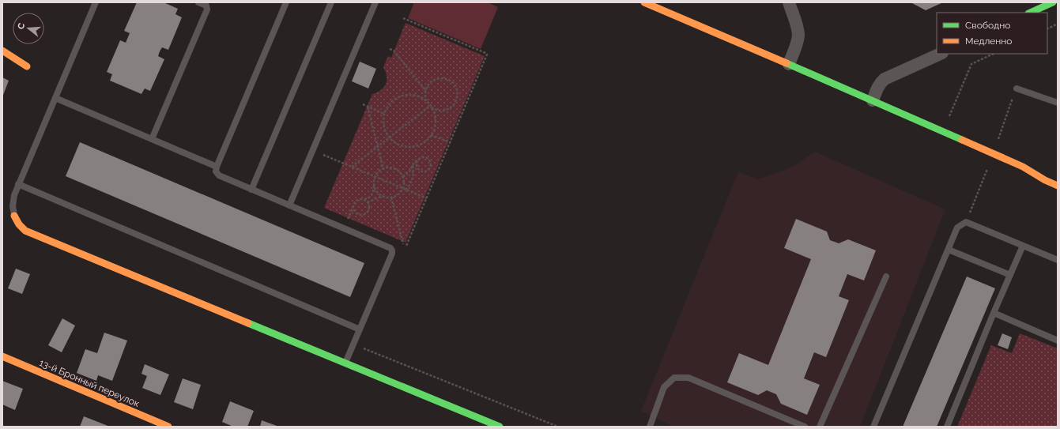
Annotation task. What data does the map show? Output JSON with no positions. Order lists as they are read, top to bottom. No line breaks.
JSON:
{"streets":{"street":["13-й Бронный переулок"]},"legend":["Свободно","Медленно"],"north":"left"}
